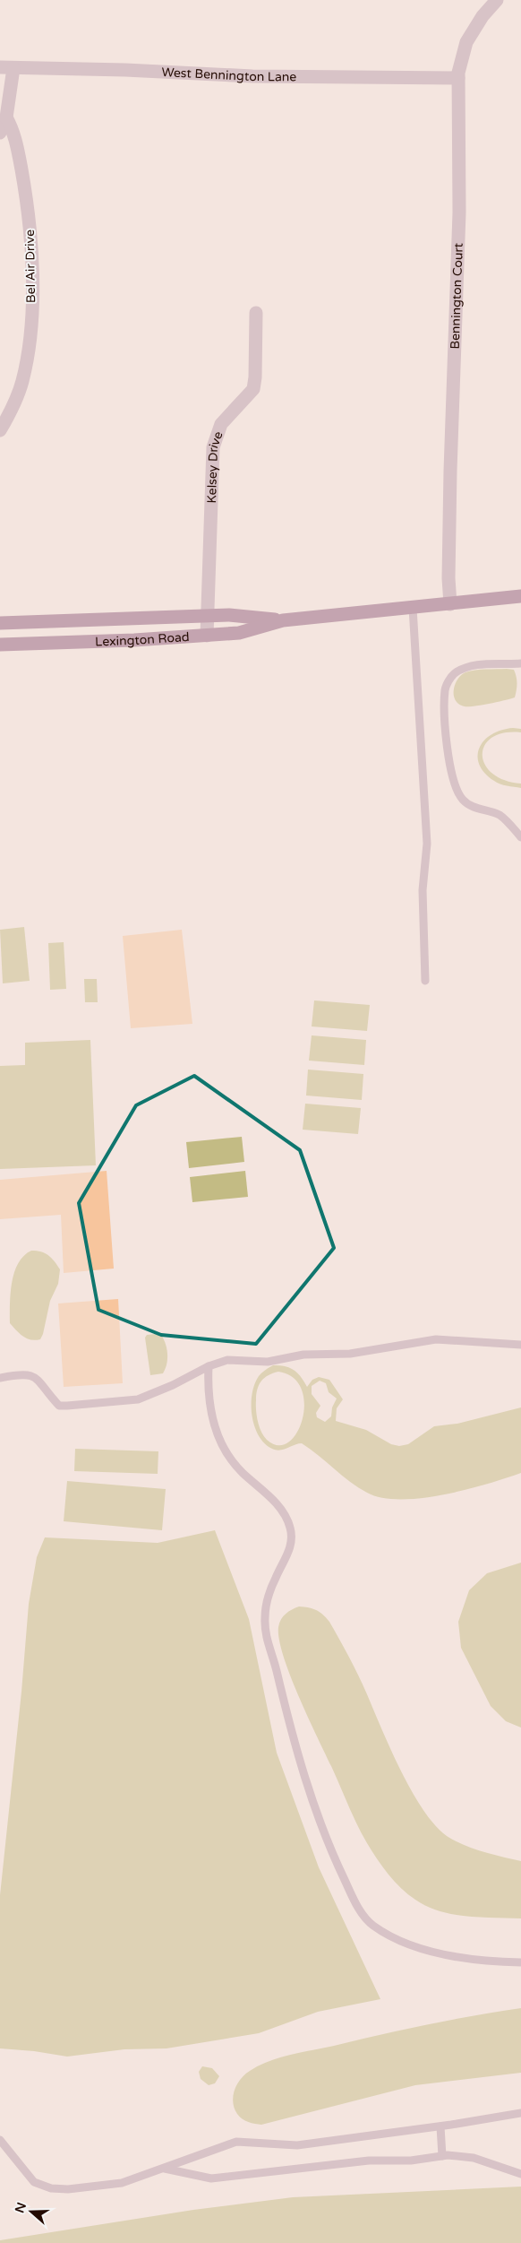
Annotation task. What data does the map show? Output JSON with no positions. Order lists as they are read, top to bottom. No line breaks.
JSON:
{"streets":{"main road":["Lexington Road"],"street":["West Bennington Lane","Bel Air Drive","Bennington Court","Kelsey Drive"]},"crossings":[["West Bennington Lane","Bennington Court"],["Bennington Court","Lexington Road"],["Kelsey Drive","Lexington Road"]],"north":"left"}
